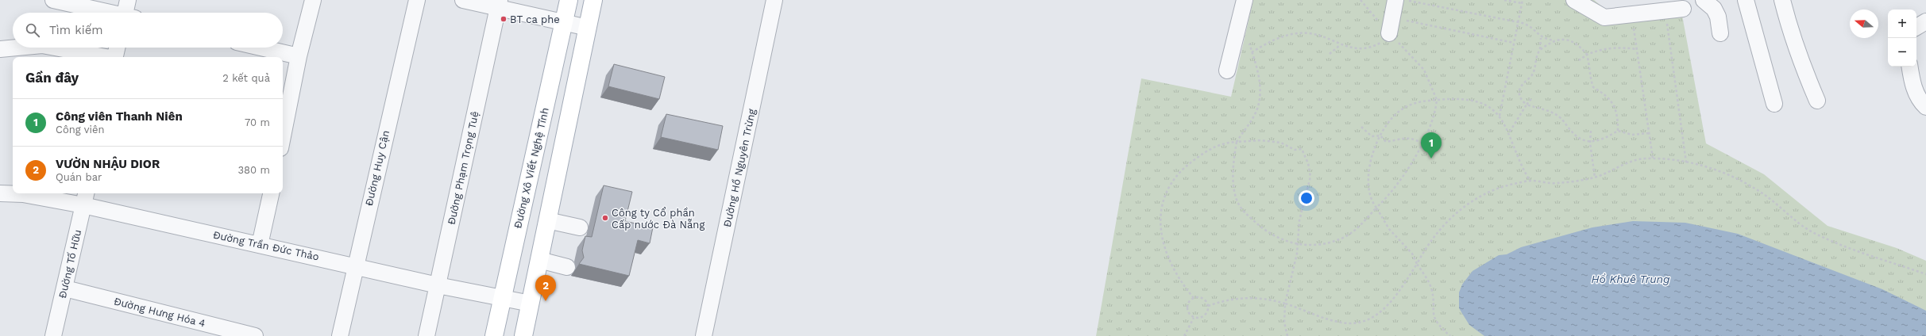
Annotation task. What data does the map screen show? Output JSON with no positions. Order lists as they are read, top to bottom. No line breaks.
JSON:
{"streets":{"main road":["Đường Xô Viết Nghệ Tĩnh"],"street":["Đường Huy Cận","Đường Phạm Trọng Tuệ","Đường Hồ Nguyên Trừng","Đường Trần Đức Thảo","Đường Tố Hữu","Đường Hưng Hóa 4"]},"crossings":[["Đường Huy Cận","Đường Trần Đức Thảo"],["Đường Phạm Trọng Tuệ","Đường Trần Đức Thảo"],["Đường Xô Viết Nghệ Tĩnh","Đường Trần Đức Thảo"],["Đường Trần Đức Thảo","Đường Tố Hữu"],["Đường Tố Hữu","Đường Hưng Hóa 4"]],"water":["Hồ Khuê Trung"],"places":["BT ca phe","Công ty Cổ phần Cấp nước Đà Nẵng"],"north":"left","page":{"map_buttons":["+","−"],"search":"Tìm kiếm","heading":["Gần đây","2 kết quả"],"list":[{"mark":"1","name":"Công viên Thanh Niên","note":"Công viên","value":"70 m"},{"mark":"2","name":"VƯỜN NHẬU DIOR","note":"Quán bar","value":"380 m"}],"pins":["1","2"]}}
